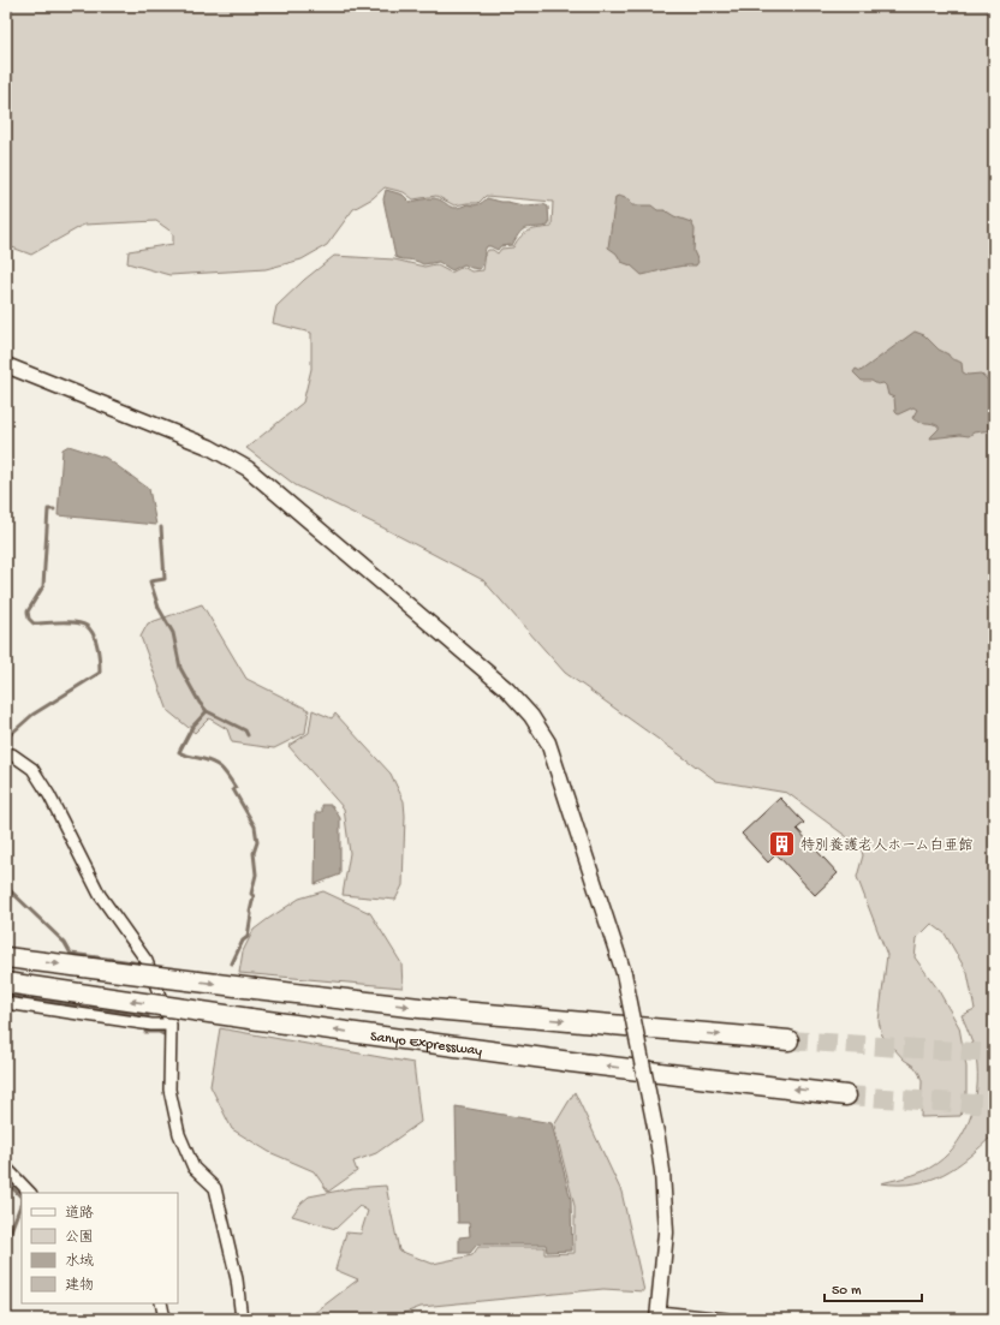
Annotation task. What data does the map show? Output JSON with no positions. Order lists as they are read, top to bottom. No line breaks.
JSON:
{"streets":{"highway":["Sanyo Expressway"]},"places":{"building":["特別養護老人ホーム白亜館"]},"legend":["道路","公園","水域","建物"],"scale_bar":"50 m"}
